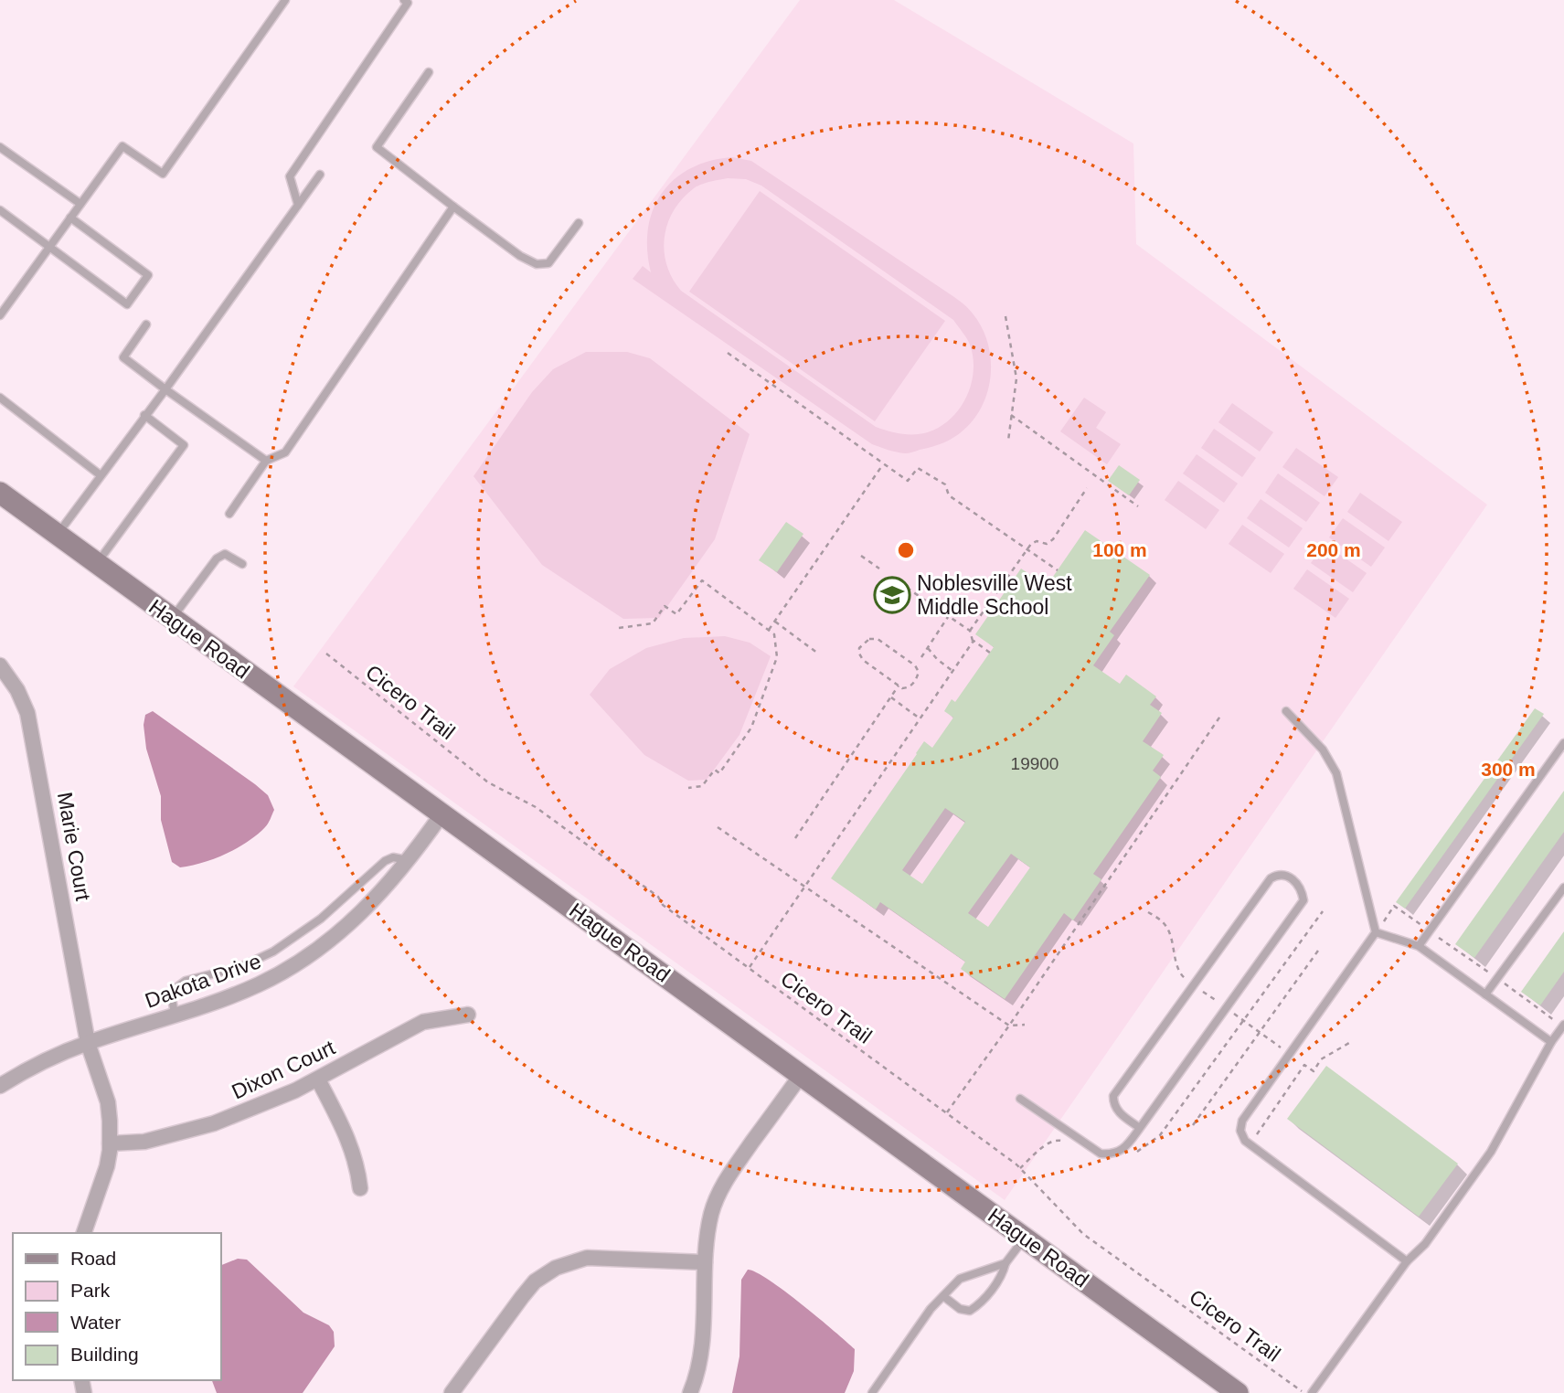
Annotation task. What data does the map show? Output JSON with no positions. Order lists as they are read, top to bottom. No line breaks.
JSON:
{"streets":{"main road":["Hague Road"],"street":["Marie Court","Dakota Drive","Dixon Court"],"path":["Cicero Trail"]},"crossings":[["Hague Road","Dakota Drive"],["Marie Court","Dakota Drive"],["Marie Court","Dixon Court"]],"places":{"school or university":["Noblesville West Middle School"]},"house_numbers":["19900"],"legend":["Road","Park","Water","Building"],"rings":["100 m","200 m","300 m"]}
